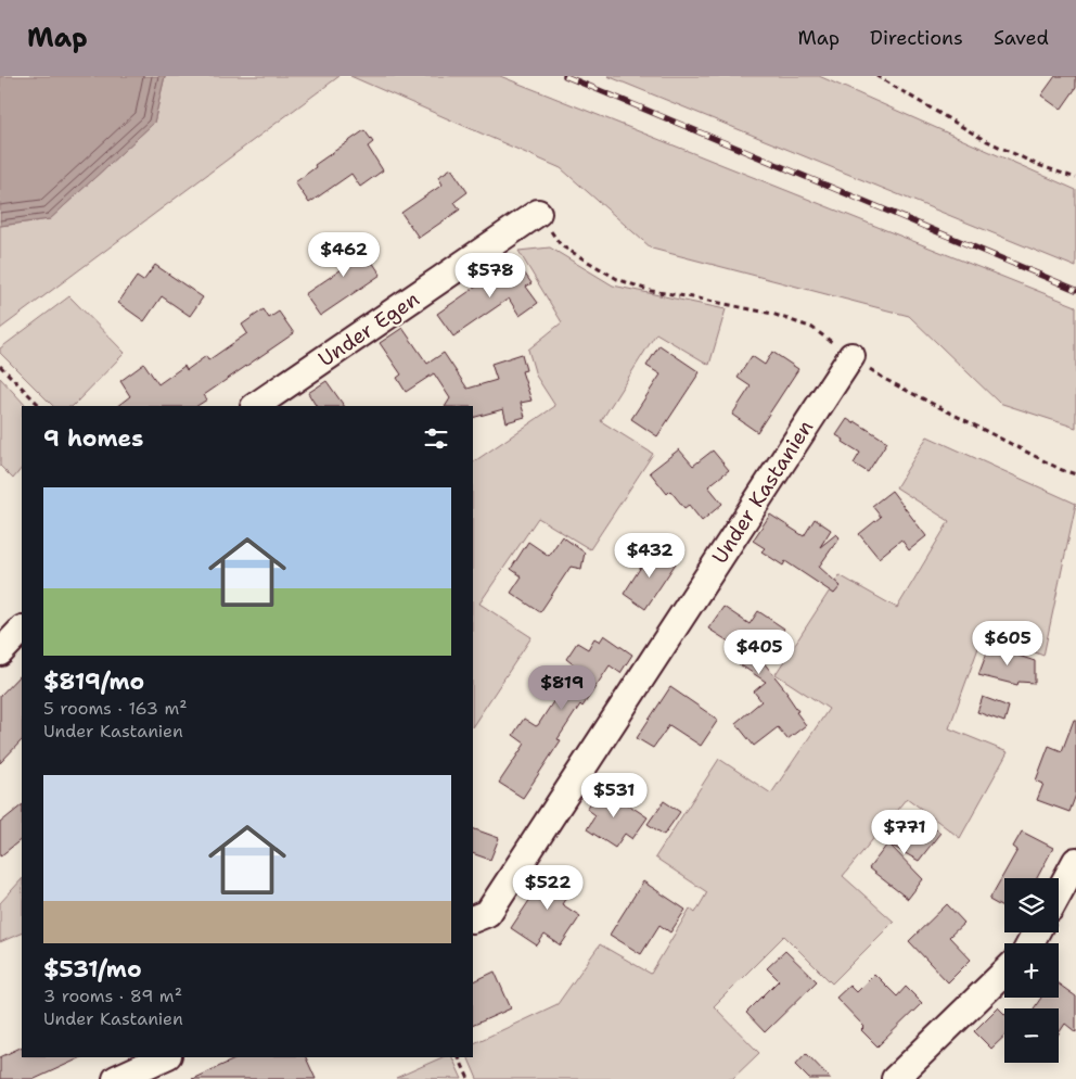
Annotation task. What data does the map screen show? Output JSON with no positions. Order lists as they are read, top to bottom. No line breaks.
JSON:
{"streets":{"street":["Under Egen","Under Kastanien"]},"page":{"header":"Map","nav":["Map","Directions","Saved"],"price":["$462","$578","$432","$605","$405","$819","$531","$771","$522"],"heading":"9 homes","list":[{"name":"$819/mo","note":"5 rooms · 163 m² · Under Kastanien"},{"name":"$531/mo","note":"3 rooms · 89 m² · Under Kastanien"}],"map_buttons":["+","−"]}}
